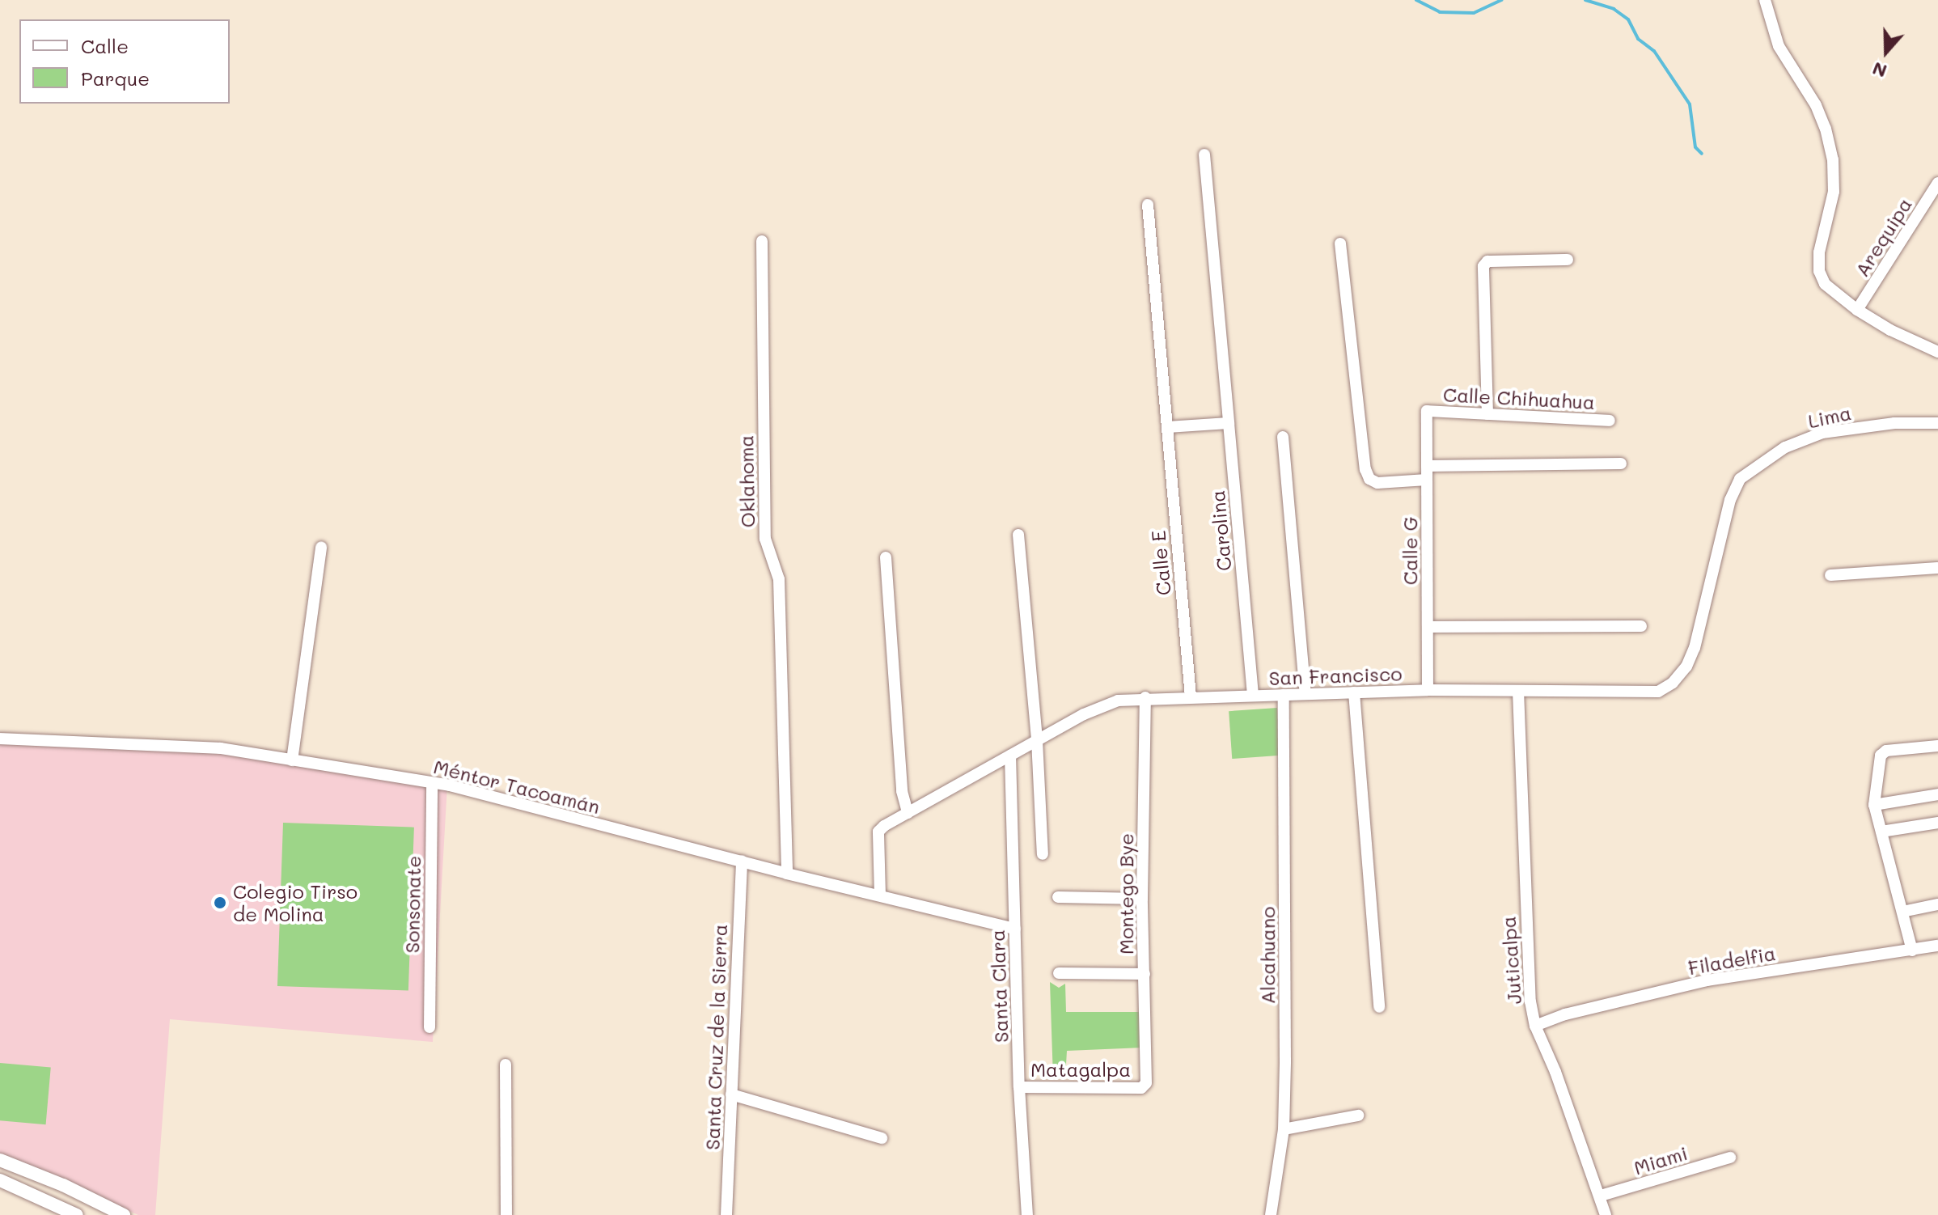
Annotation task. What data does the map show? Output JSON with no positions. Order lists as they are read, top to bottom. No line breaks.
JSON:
{"streets":{"street":["Arequipa","Calle Chihuahua","Lima","Oklahoma","Carolina","Calle G","Calle E","San Francisco","Méntor Tacoamán","Montego Bye","Sonsonate","Alcahuano","Juticalpa","Filadelfia","Santa Clara","Santa Cruz de la Sierra","Matagalpa","Miami"]},"crossings":[["Calle Chihuahua","Calle G"],["Lima","San Francisco"],["Oklahoma","Méntor Tacoamán"],["Carolina","San Francisco"],["Calle G","San Francisco"],["Calle E","San Francisco"],["San Francisco","Méntor Tacoamán"],["San Francisco","Montego Bye"],["San Francisco","Alcahuano"],["San Francisco","Juticalpa"],["San Francisco","Santa Clara"],["Méntor Tacoamán","Sonsonate"],["Méntor Tacoamán","Santa Clara"],["Méntor Tacoamán","Santa Cruz de la Sierra"],["Montego Bye","Matagalpa"],["Juticalpa","Filadelfia"],["Juticalpa","Miami"],["Santa Clara","Matagalpa"]],"places":["Colegio Tirso de Molina"],"legend":["Calle","Parque"],"north":"bottom"}
